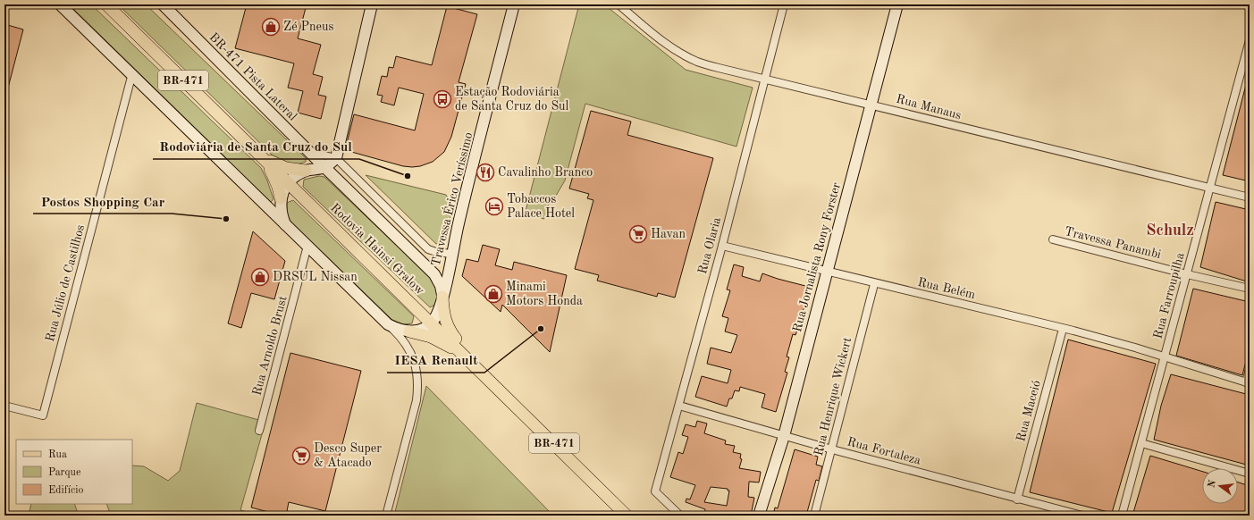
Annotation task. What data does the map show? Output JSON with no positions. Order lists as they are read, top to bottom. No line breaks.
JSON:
{"streets":{"main road":["BR-471","Rodovia Hainsi Gralow"],"street":["BR-471 Pista Lateral","Rua Manaus","Travessa Érico Veríssimo","Travessa Panambi","Rua Olaria","Rua Jornalista Rony Forster","Rua Júlio de Castilhos","Rua Belém","Rua Farroupilha","Rua Arnoldo Brust","Rua Henrique Wickert","Rua Maceió","Rua Fortaleza"]},"crossings":[["BR-471 Pista Lateral","Travessa Érico Veríssimo"],["Rua Manaus","Rua Olaria"],["Rua Manaus","Rua Jornalista Rony Forster"],["Rua Manaus","Rua Farroupilha"],["Travessa Érico Veríssimo","Rodovia Hainsi Gralow"],["Travessa Panambi","Rua Farroupilha"],["Rua Olaria","Rua Belém"],["Rua Olaria","Rua Fortaleza"],["Rua Jornalista Rony Forster","Rua Belém"],["Rua Jornalista Rony Forster","Rua Fortaleza"],["Rua Belém","Rua Farroupilha"],["Rua Belém","Rua Henrique Wickert"],["Rua Belém","Rua Maceió"],["Rua Henrique Wickert","Rua Fortaleza"],["Rua Maceió","Rua Fortaleza"]],"districts":["Schulz"],"places":{"shop":["Zé Pneus","DRSUL Nissan","Minami Motors Honda"],"bus stop":["Estação Rodoviária de Santa Cruz do Sul"],"restaurant":["Cavalinho Branco"],"other":["Rodoviária de Santa Cruz do Sul","Postos Shopping Car","IESA Renault"],"hotel":["Tobaccos Palace Hotel"],"supermarket":["Havan","Desco Super & Atacado"]},"legend":["Rua","Parque","Edifício"],"north":"left"}
